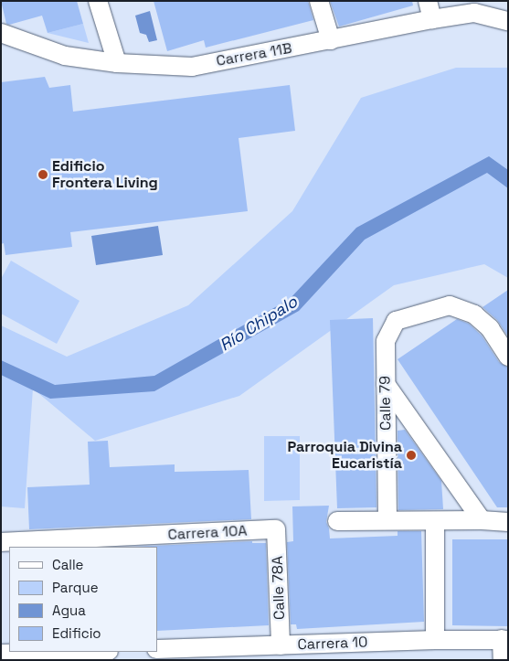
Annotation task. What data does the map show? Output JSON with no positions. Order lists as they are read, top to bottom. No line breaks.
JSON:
{"streets":{"street":["Carrera 11B","Calle 79","Carrera 10A","Calle 78A","Carrera 10"]},"crossings":[["Carrera 10A","Calle 78A"],["Calle 78A","Carrera 10"]],"water":["Río Chipalo"],"places":["Edificio Frontera Living","Parroquia Divina Eucaristía"],"legend":["Calle","Parque","Agua","Edificio"]}
